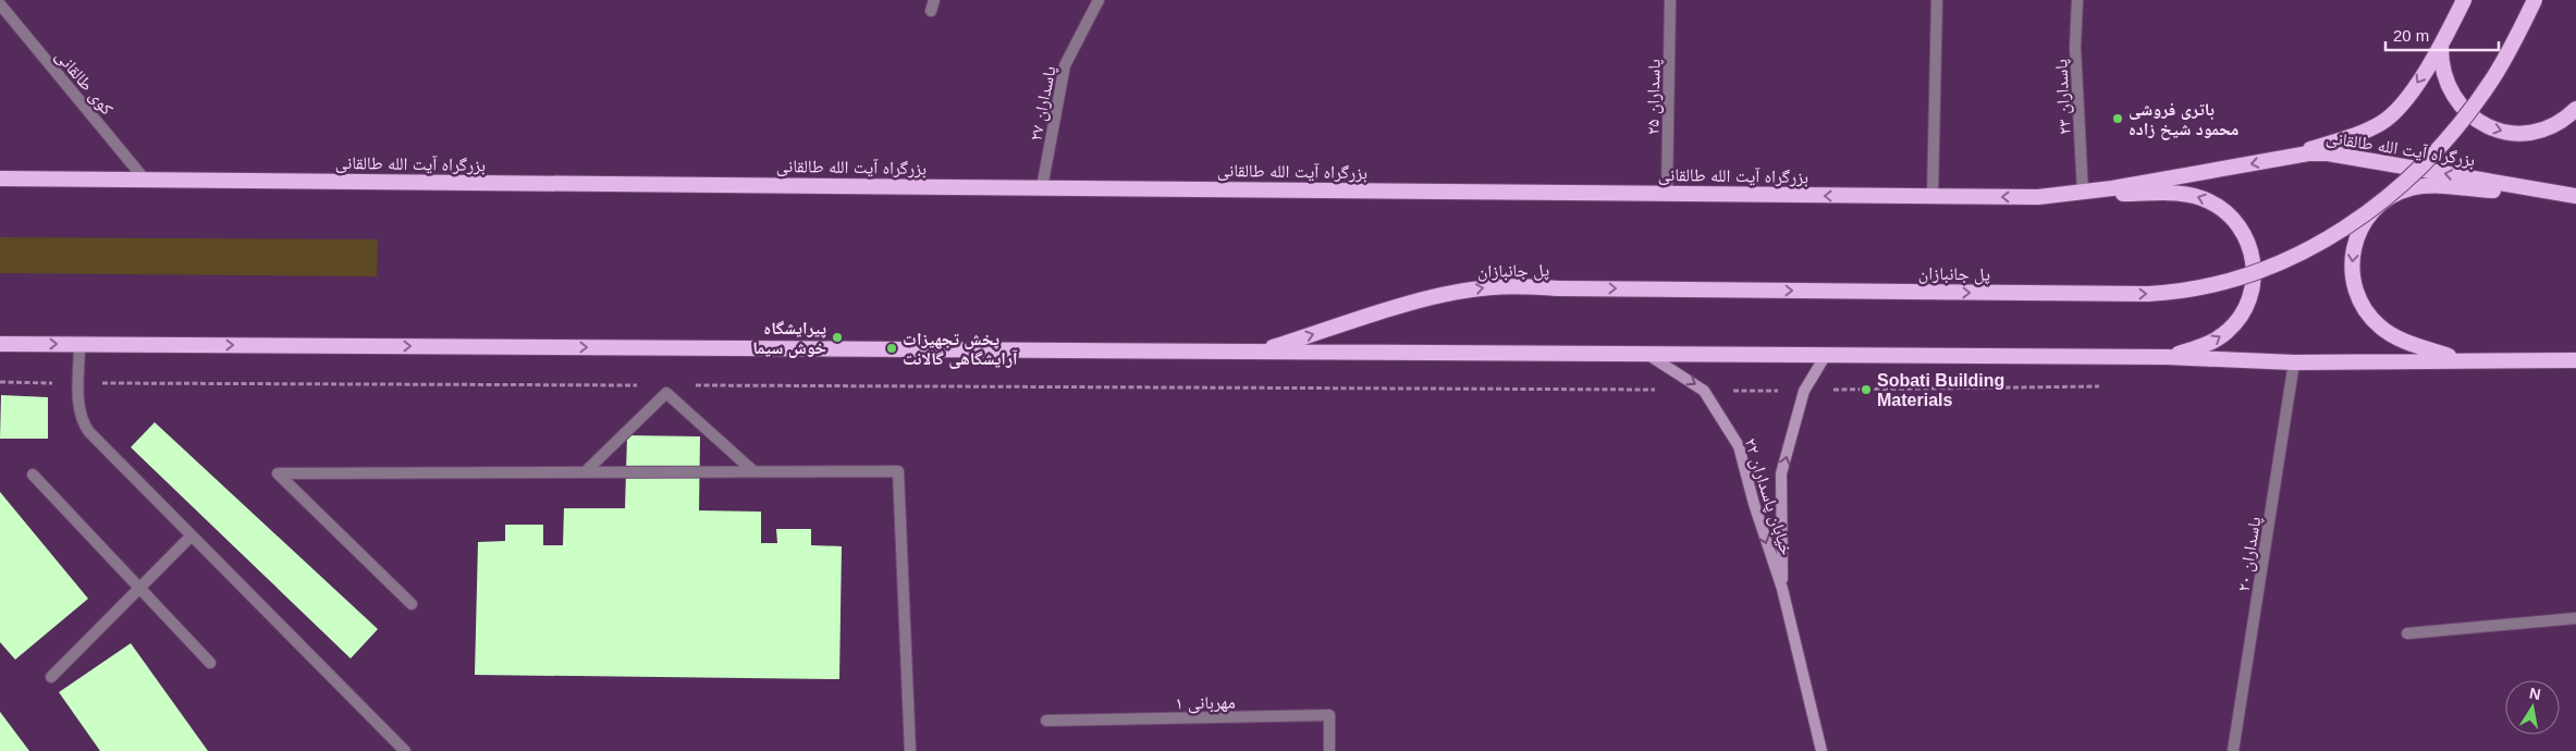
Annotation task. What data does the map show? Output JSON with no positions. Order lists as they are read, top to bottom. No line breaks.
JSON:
{"streets":{"highway":["بزرگراه آیت الله طالقانی","پل جانبازان"],"main road":["خیابان پاسداران ۲۲"],"street":["کوی طالقانی","پاسداران ۲۵","پاسداران ۲۳","پاسداران ۲۷","پاسداران ۲۰","مهربانی ۱"]},"crossings":[["کوی طالقانی","بزرگراه آیت الله طالقانی"],["پاسداران ۲۵","بزرگراه آیت الله طالقانی"],["پاسداران ۲۳","بزرگراه آیت الله طالقانی"],["پاسداران ۲۷","بزرگراه آیت الله طالقانی"]],"places":["باتری فروشی محمود شیخ زاده","پیرایشگاه خوش سیما","پخش تجهیزات آرایشگاهی گالانت","Sobati Building Materials"],"scale_bar":"20 m","north":"top"}
